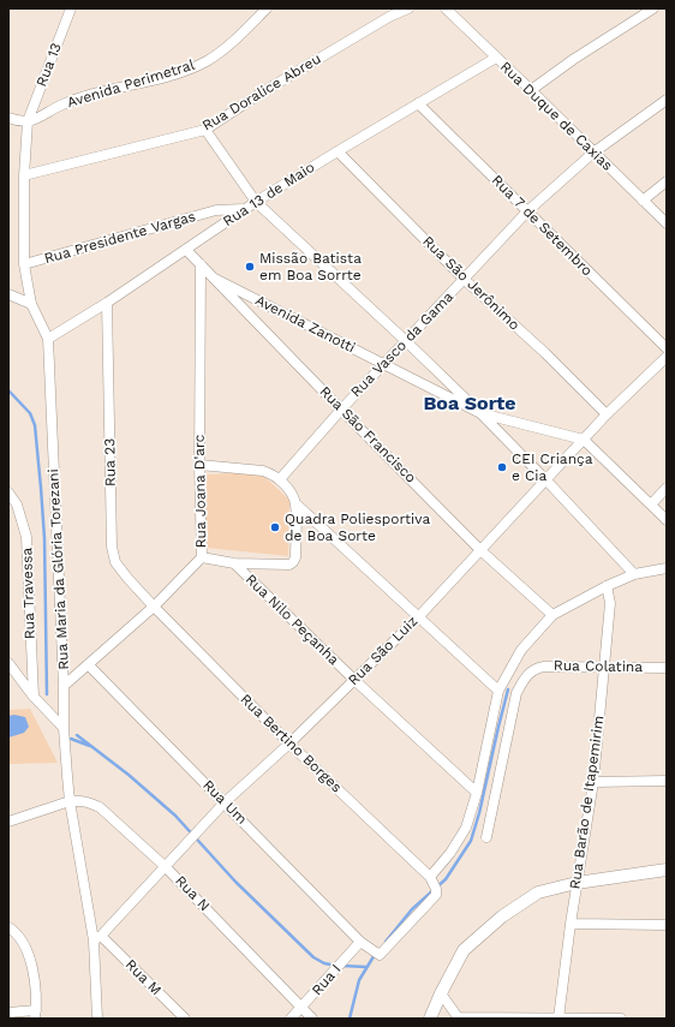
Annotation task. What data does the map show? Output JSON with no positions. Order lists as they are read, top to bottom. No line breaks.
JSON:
{"streets":{"street":["Rua 13","Avenida Perimetral","Rua Doralice Abreu","Rua Duque de Caxias","Rua 13 de Maio","Rua 7 de Setembro","Rua Presidente Vargas","Rua São Jerônimo","Avenida Zanotti","Rua Vasco da Gama","Rua São Francisco","Rua 23","Rua Joana D'arc","Rua Maria da Glória Torezani","Rua Travessa","Rua Nilo Peçanha","Rua São Luiz","Rua Colatina","Rua Bertino Borges","Rua Um","Rua Barão de Itapemirim","Rua N","Rua M","Rua I"]},"crossings":[["Rua 13","Avenida Perimetral"],["Rua 13","Rua Maria da Glória Torezani"],["Avenida Perimetral","Rua Maria da Glória Torezani"],["Rua Doralice Abreu","Rua Maria da Glória Torezani"],["Rua Duque de Caxias","Rua 13 de Maio"],["Rua Duque de Caxias","Rua Vasco da Gama"],["Rua 13 de Maio","Rua 7 de Setembro"],["Rua 13 de Maio","Rua Presidente Vargas"],["Rua 13 de Maio","Rua São Jerônimo"],["Rua 13 de Maio","Rua São Francisco"],["Rua 13 de Maio","Rua 23"],["Rua 13 de Maio","Rua Maria da Glória Torezani"],["Rua 7 de Setembro","Rua Vasco da Gama"],["Rua Presidente Vargas","Rua Maria da Glória Torezani"],["Rua São Jerônimo","Rua Vasco da Gama"],["Rua São Jerônimo","Rua São Luiz"],["Avenida Zanotti","Rua Vasco da Gama"],["Avenida Zanotti","Rua São Francisco"],["Avenida Zanotti","Rua São Luiz"],["Rua Vasco da Gama","Rua São Francisco"],["Rua São Francisco","Rua Joana D'arc"],["Rua São Francisco","Rua São Luiz"],["Rua 23","Rua Joana D'arc"],["Rua 23","Rua Bertino Borges"],["Rua Joana D'arc","Rua Maria da Glória Torezani"],["Rua Joana D'arc","Rua Bertino Borges"],["Rua Joana D'arc","Rua Um"],["Rua Maria da Glória Torezani","Rua São Luiz"],["Rua Maria da Glória Torezani","Rua N"],["Rua Maria da Glória Torezani","Rua M"],["Rua Nilo Peçanha","Rua São Luiz"],["Rua São Luiz","Rua Bertino Borges"],["Rua São Luiz","Rua Um"],["Rua São Luiz","Rua N"],["Rua São Luiz","Rua M"],["Rua Colatina","Rua Barão de Itapemirim"],["Rua Bertino Borges","Rua Um"],["Rua Um","Rua I"],["Rua N","Rua I"]],"districts":["Boa Sorte"],"places":["Missão Batista em Boa Sorrte","CEI Criança e Cia","Quadra Poliesportiva de Boa Sorte"]}
